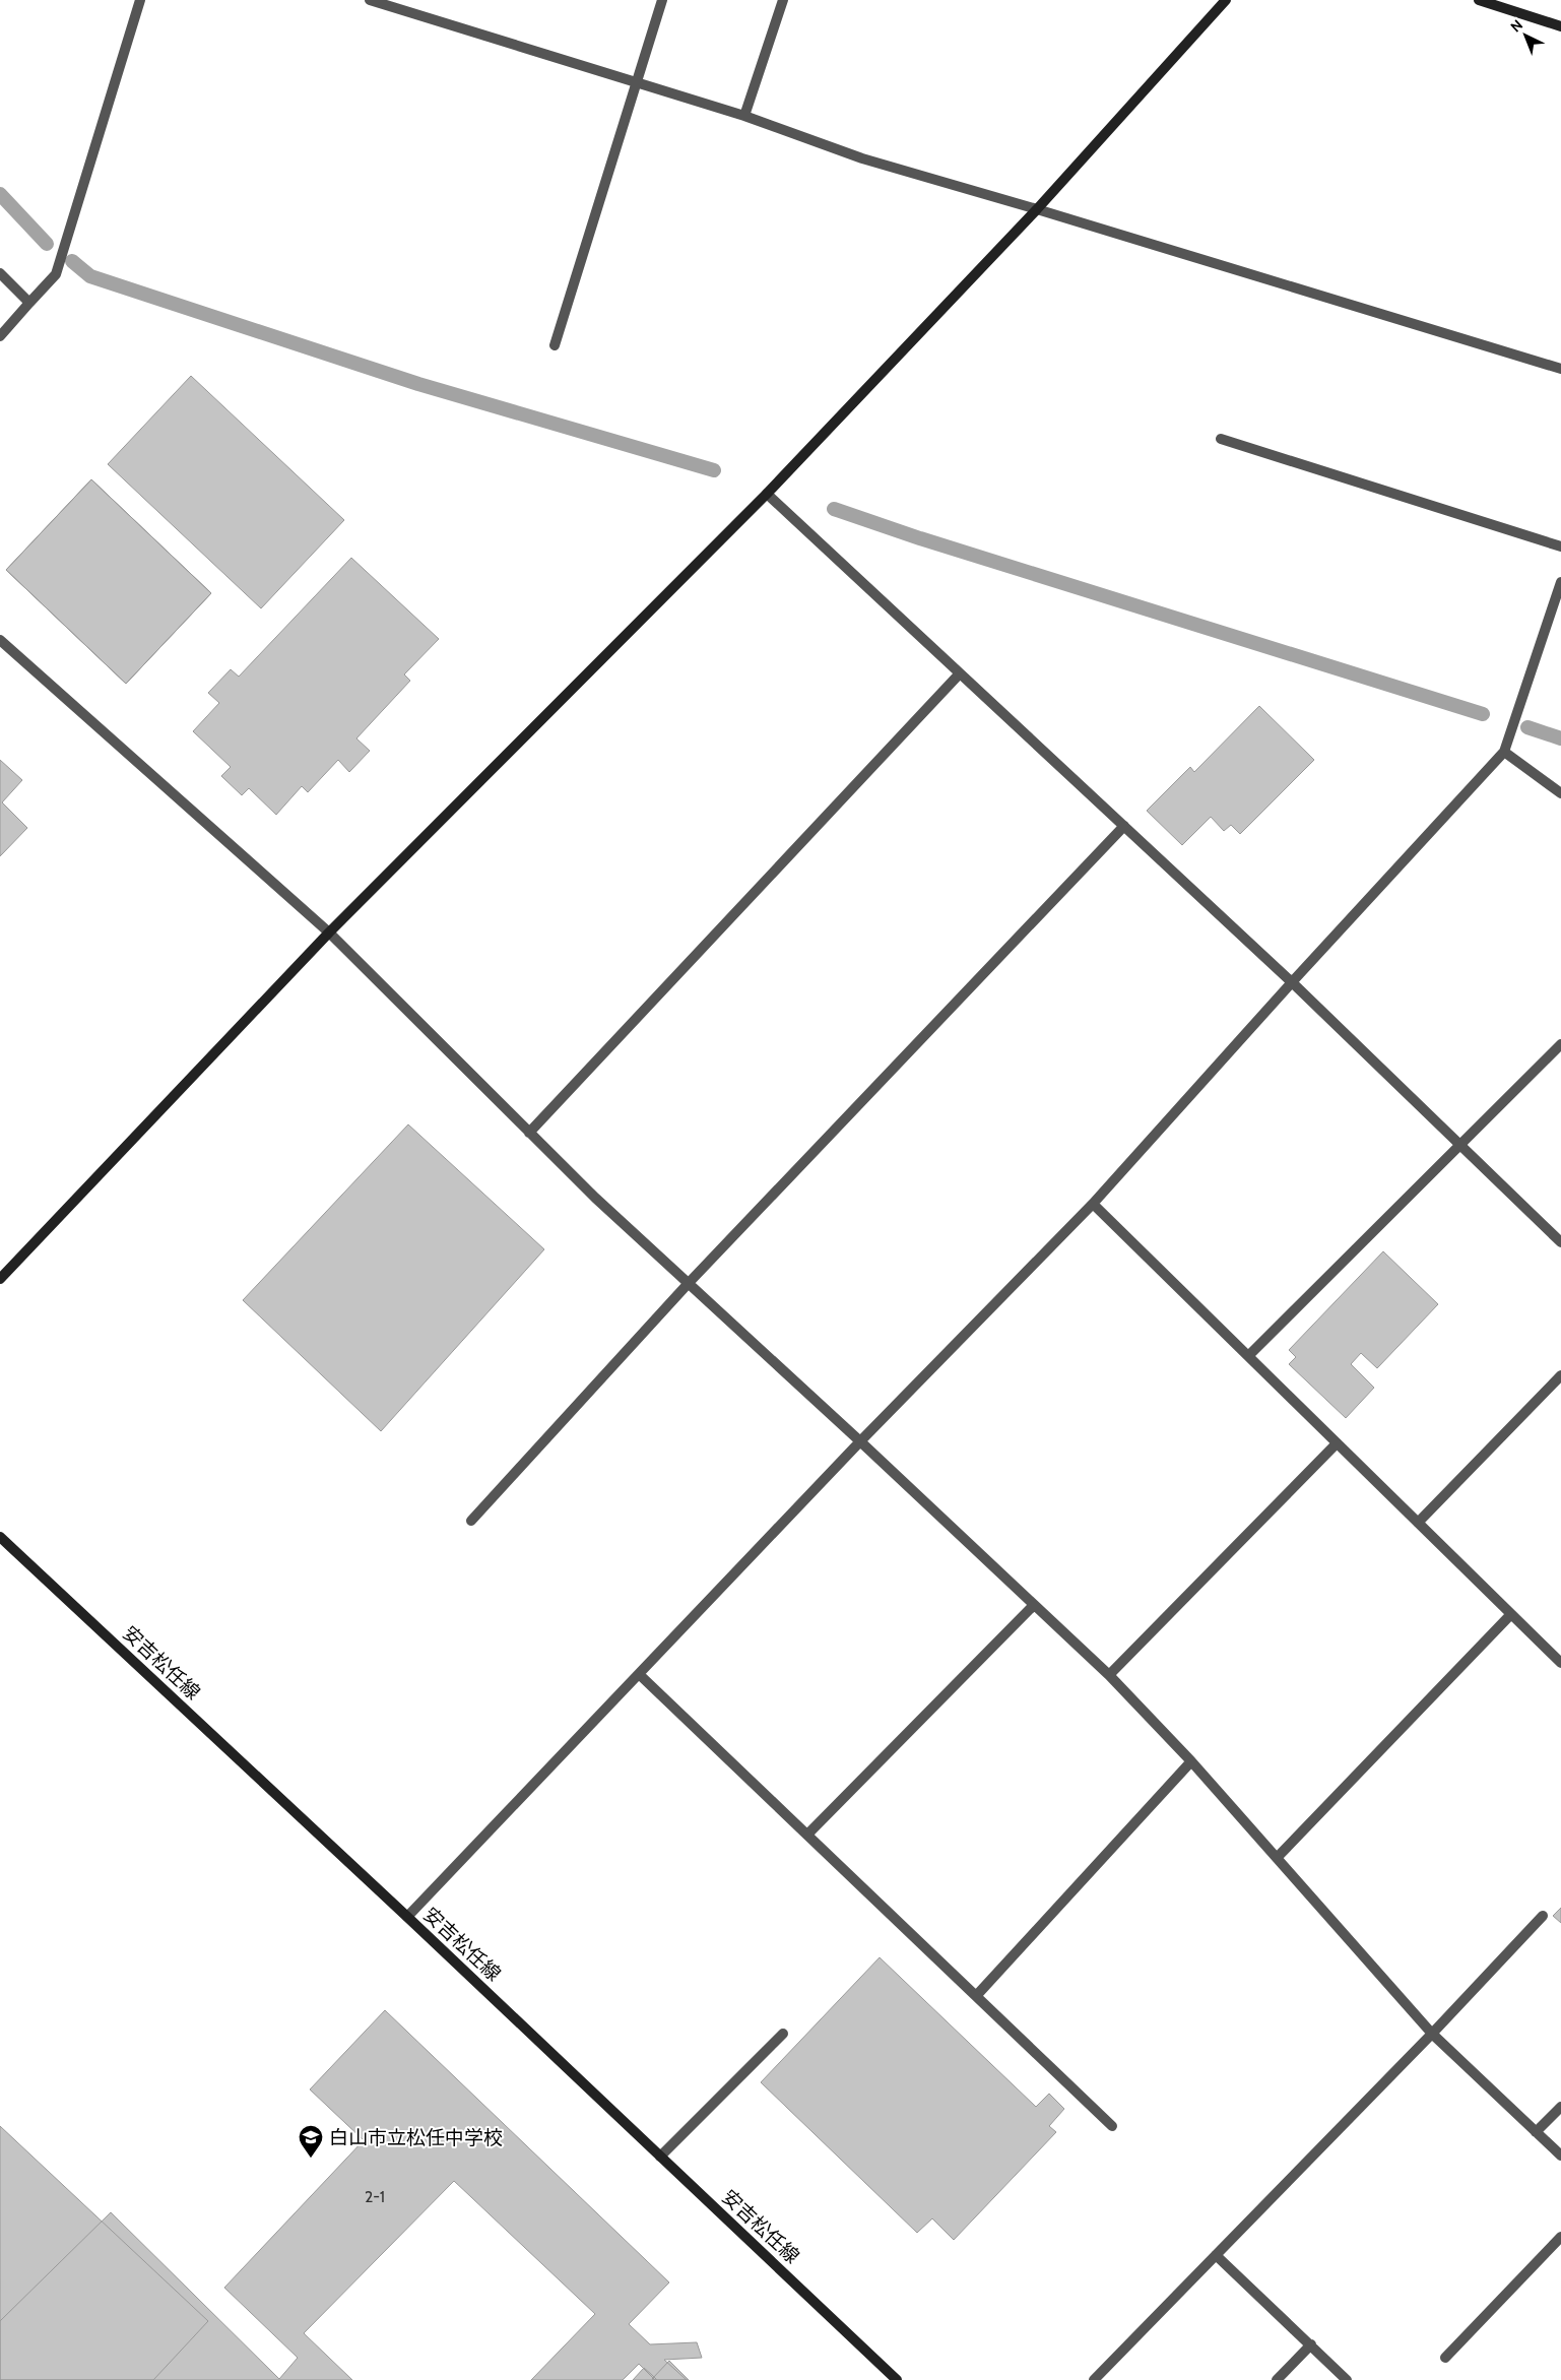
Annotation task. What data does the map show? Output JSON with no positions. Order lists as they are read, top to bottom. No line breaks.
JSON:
{"streets":{"street":["安吉松任線"]},"places":{"school or university":["白山市立松任中学校"]},"house_numbers":["2-1"],"north":"top left"}
